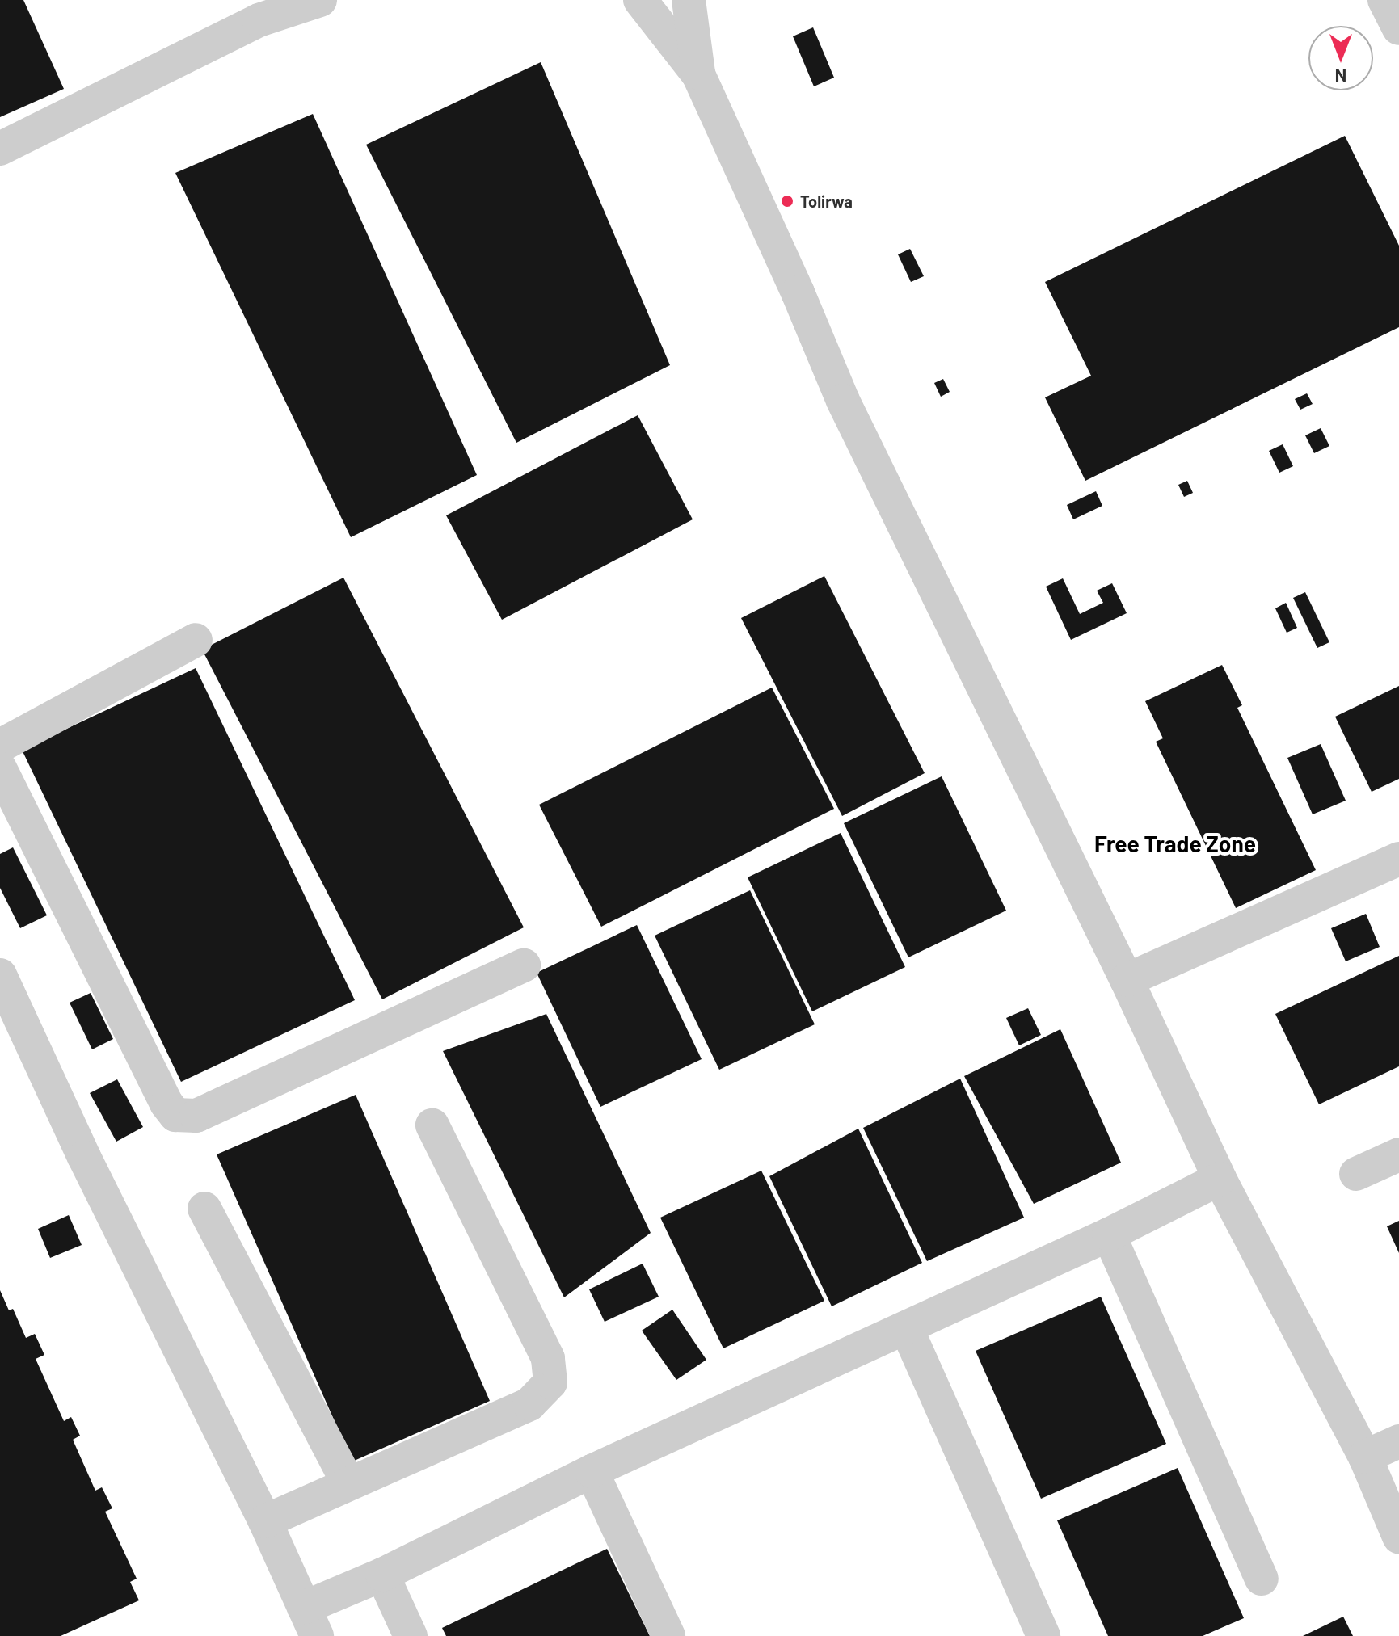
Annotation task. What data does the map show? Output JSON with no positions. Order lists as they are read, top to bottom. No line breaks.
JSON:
{"districts":["Free Trade Zone"],"places":["Tolirwa"],"north":"bottom"}
